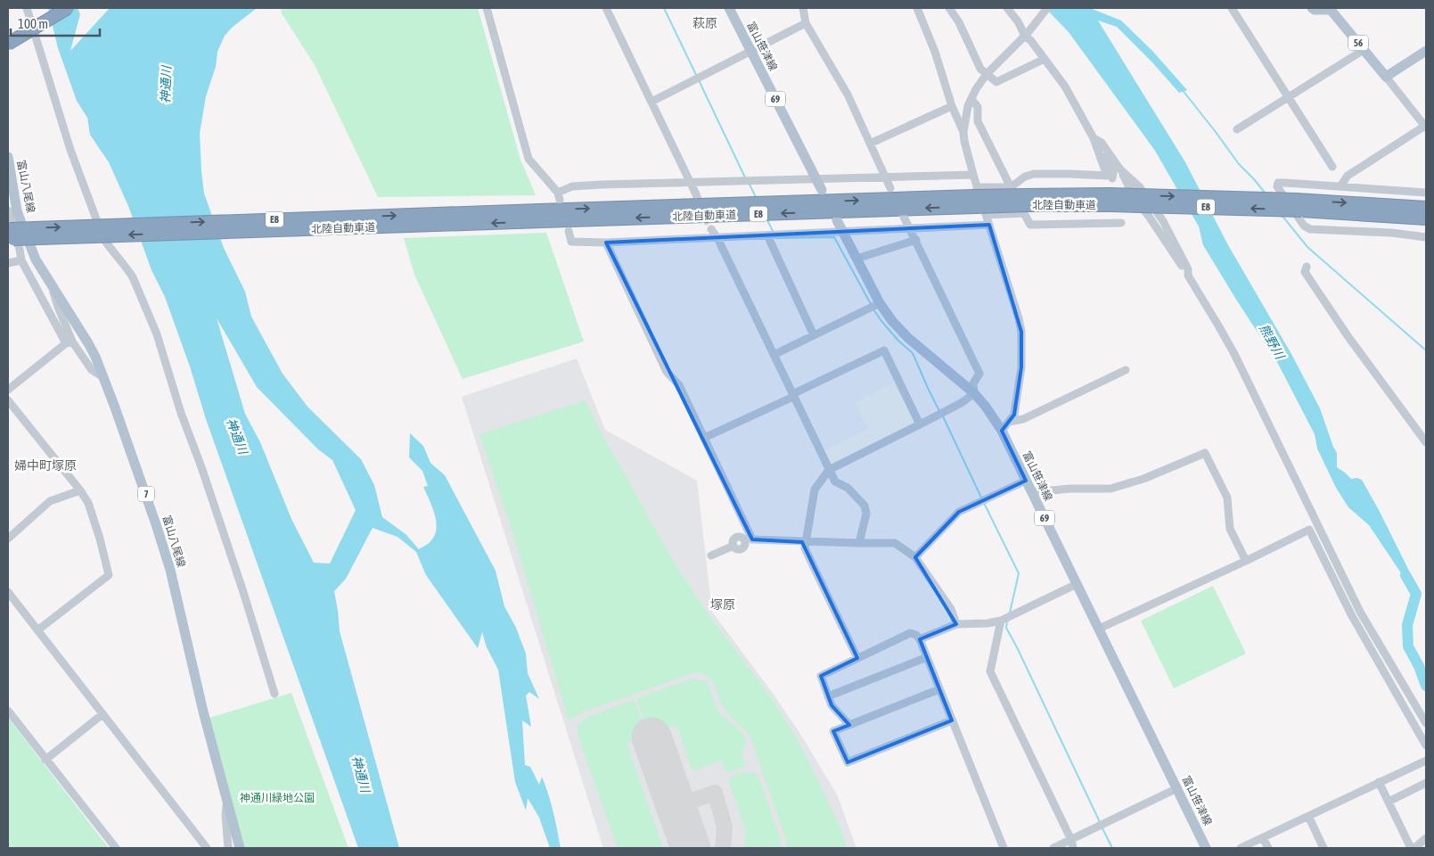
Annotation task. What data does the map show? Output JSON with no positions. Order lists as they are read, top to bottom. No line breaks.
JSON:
{"streets":{"highway":["北陸自動車道","E8"],"main road":["56","富山笹津線","69","富山八尾線","7"]},"districts":["萩原","婦中町塚原","塚原"],"water":["神通川","熊野川"],"parks":["神通川緑地公園"],"scale_bar":"100 m"}
